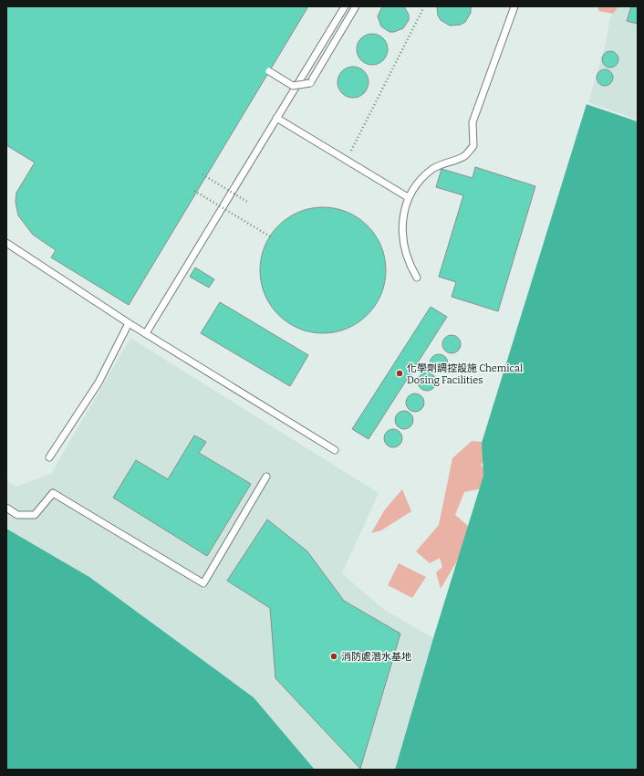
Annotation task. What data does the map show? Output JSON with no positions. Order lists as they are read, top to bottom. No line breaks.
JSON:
{"places":["化學劑調控設施 Chemical Dosing Facilities","消防處潛水基地"]}
